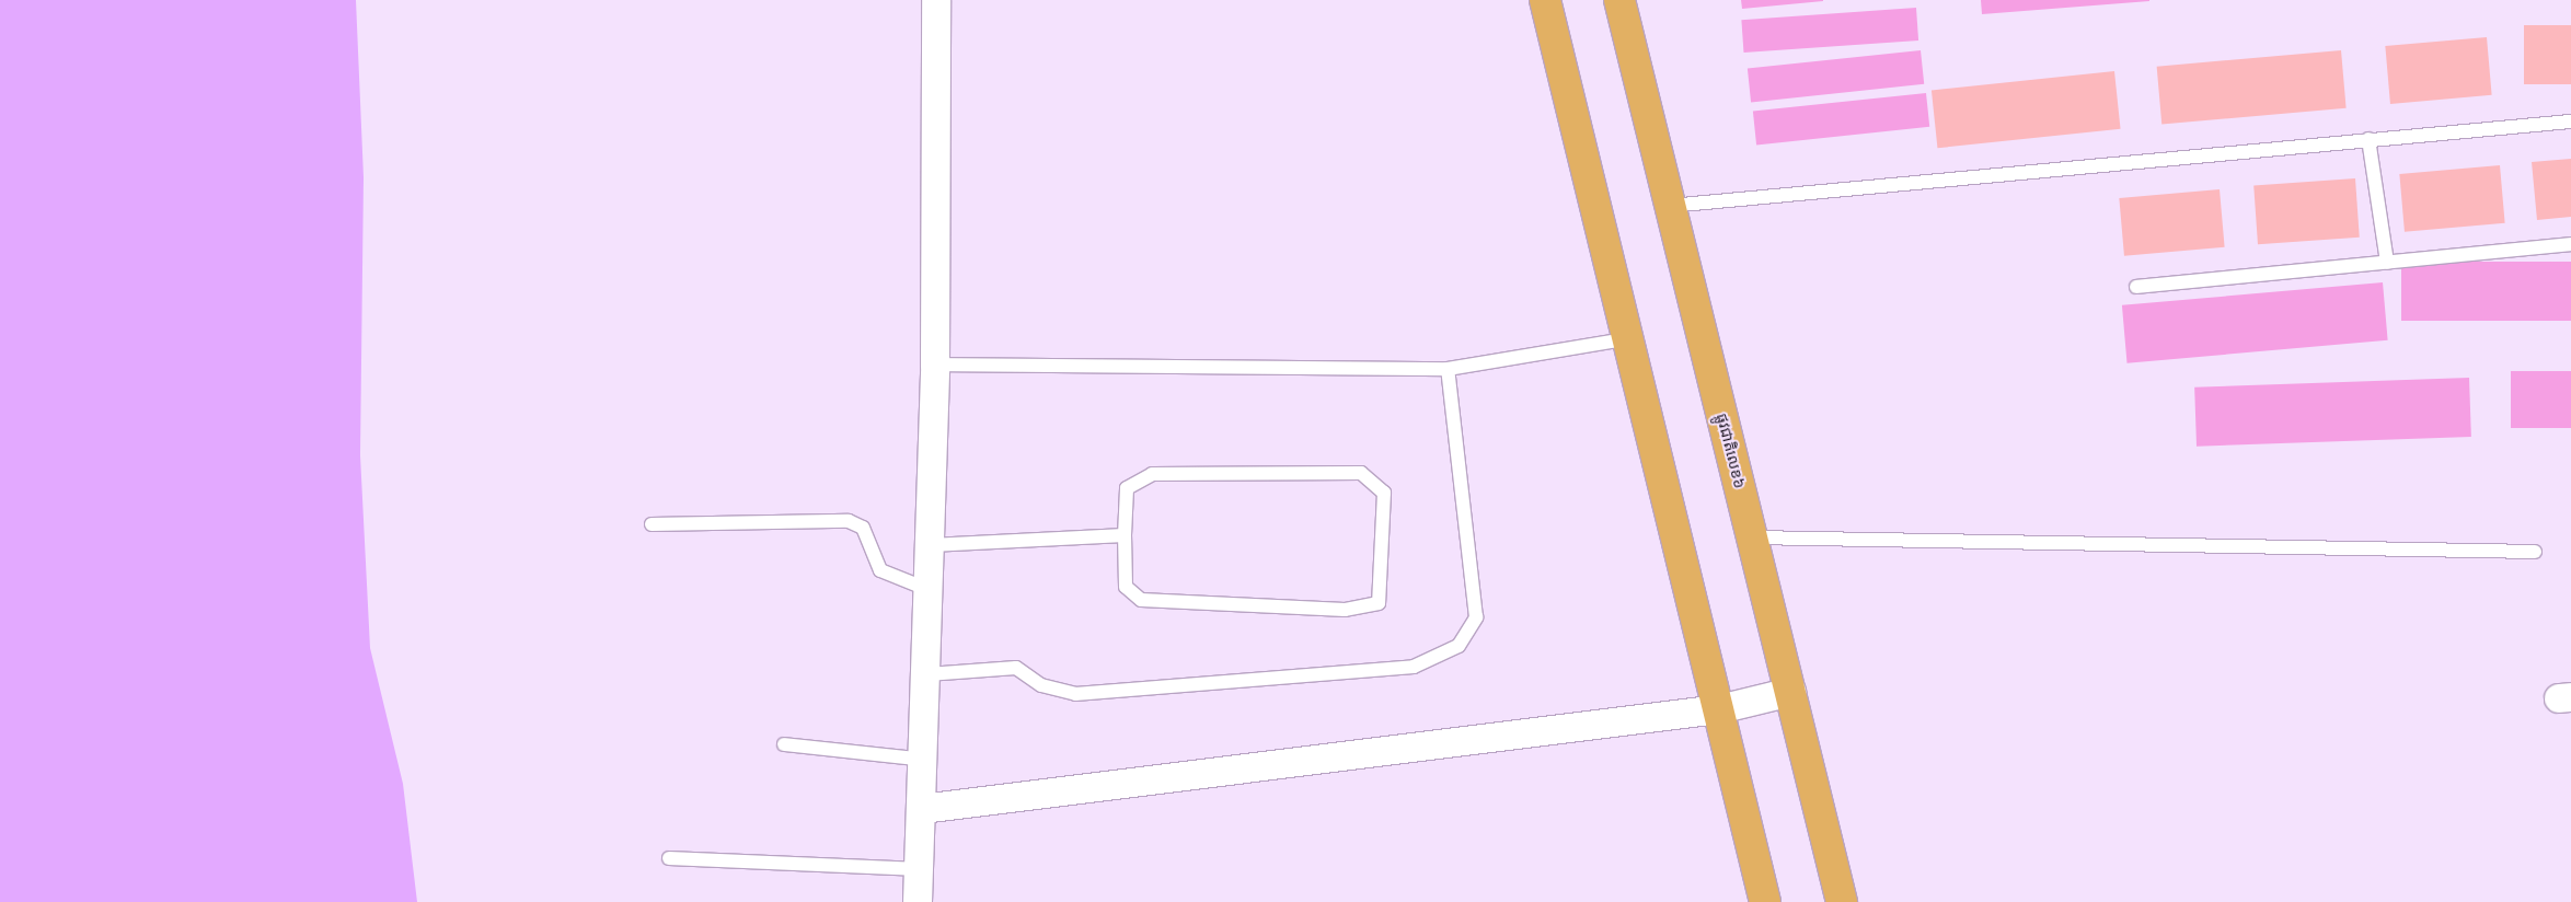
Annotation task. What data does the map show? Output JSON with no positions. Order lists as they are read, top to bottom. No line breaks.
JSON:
{"streets":{"highway":["ផ្លូវជាតិលេខ៦"]}}
